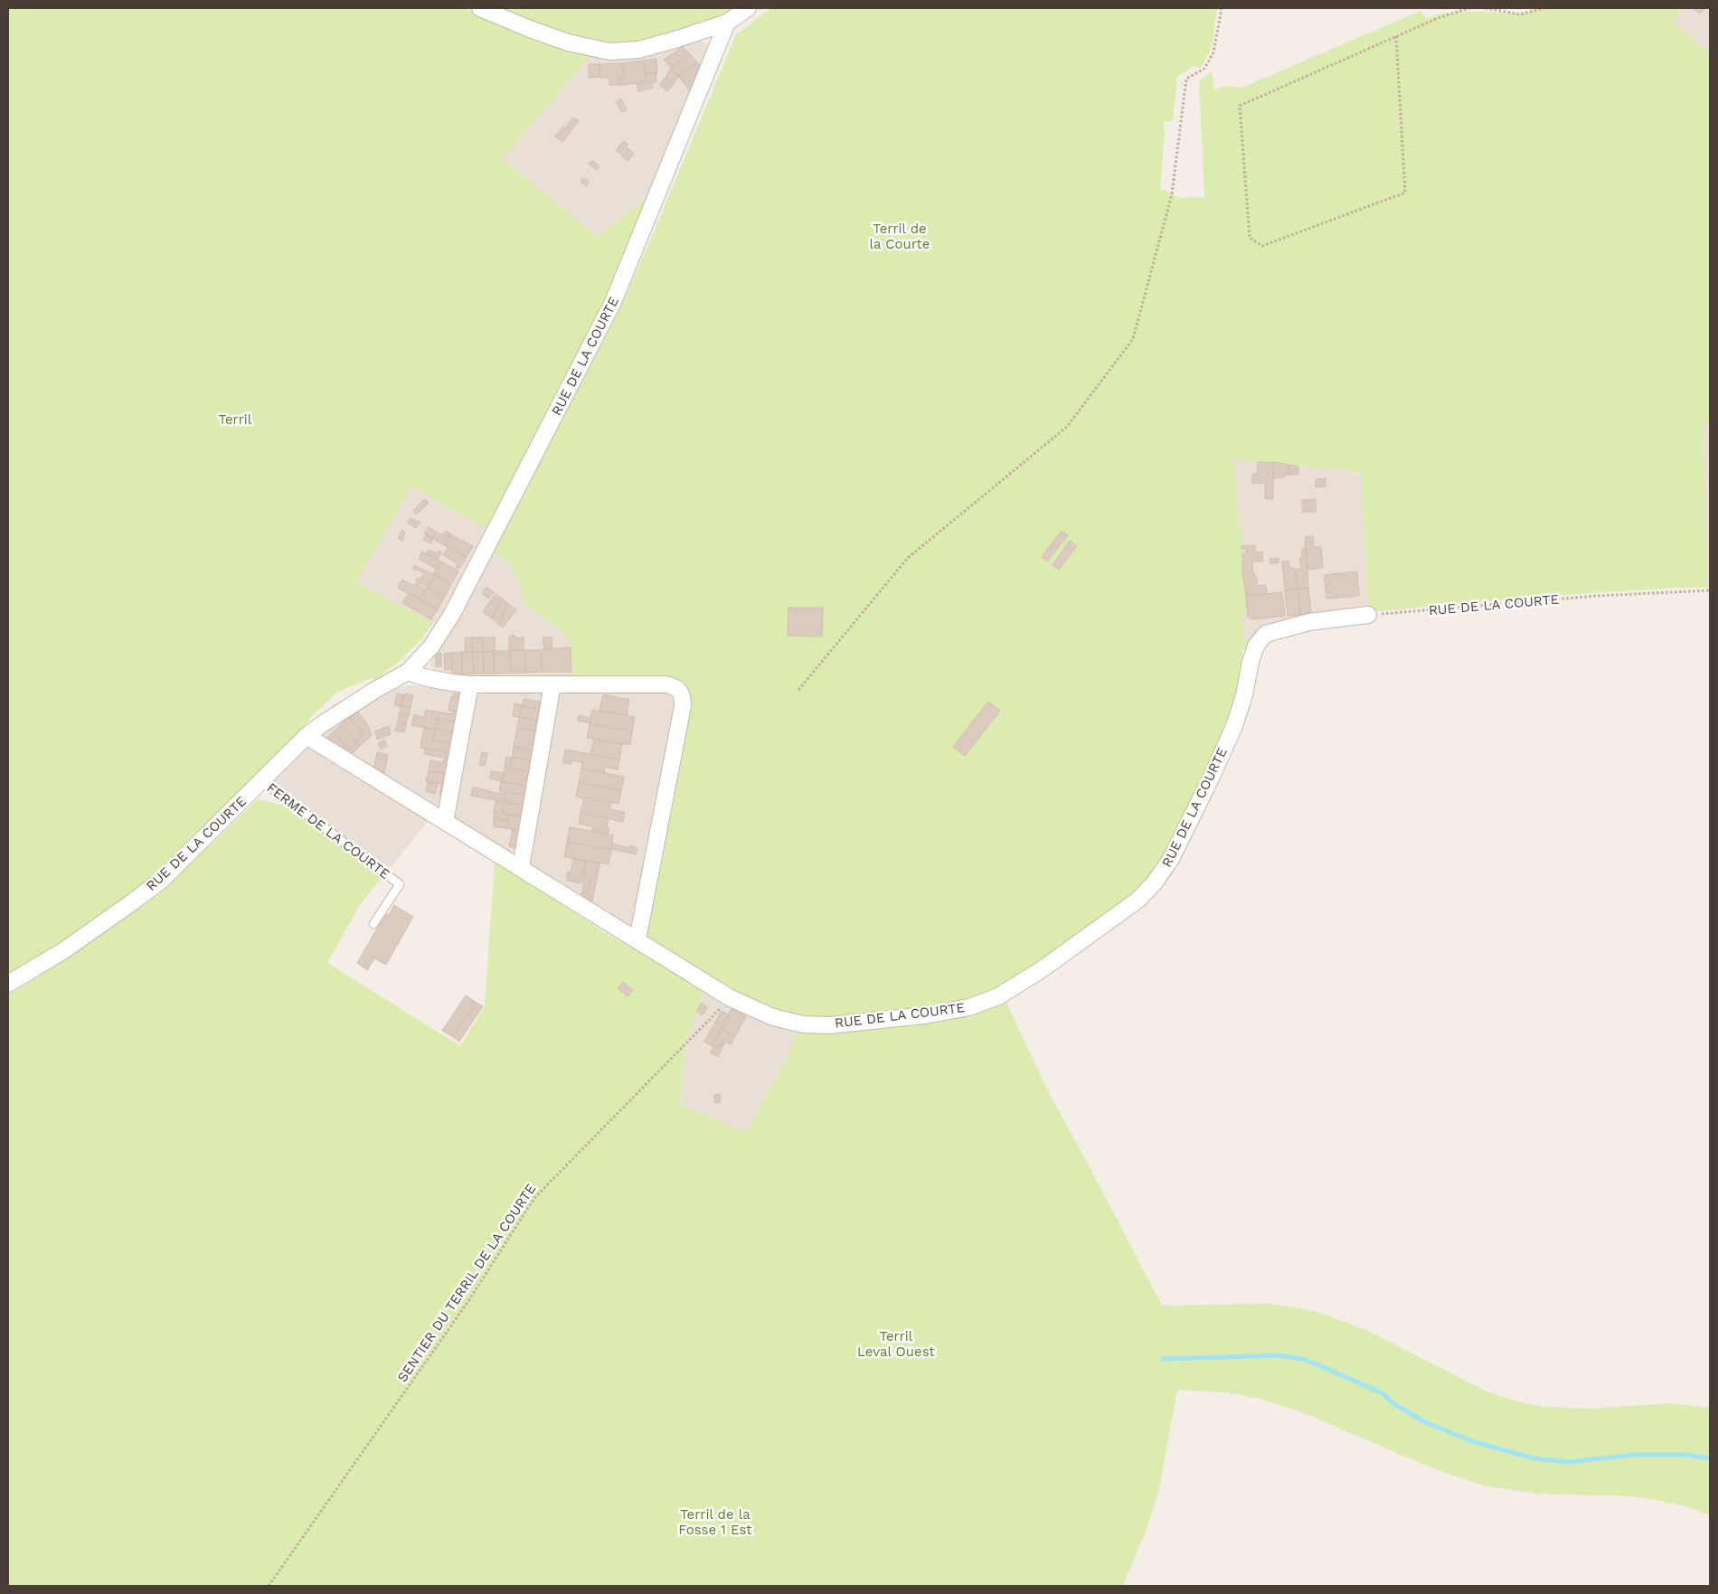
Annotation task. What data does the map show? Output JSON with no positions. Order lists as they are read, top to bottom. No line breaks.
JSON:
{"streets":{"street":["RUE DE LA COURTE"],"lane":["FERME DE LA COURTE"],"path":["SENTIER DU TERRIL DE LA COURTE"]},"crossings":[["RUE DE LA COURTE","FERME DE LA COURTE"],["RUE DE LA COURTE","SENTIER DU TERRIL DE LA COURTE"]],"parks":["Terril de la Courte","Terril","Terril Leval Ouest","Terril de la Fosse 1 Est"]}
